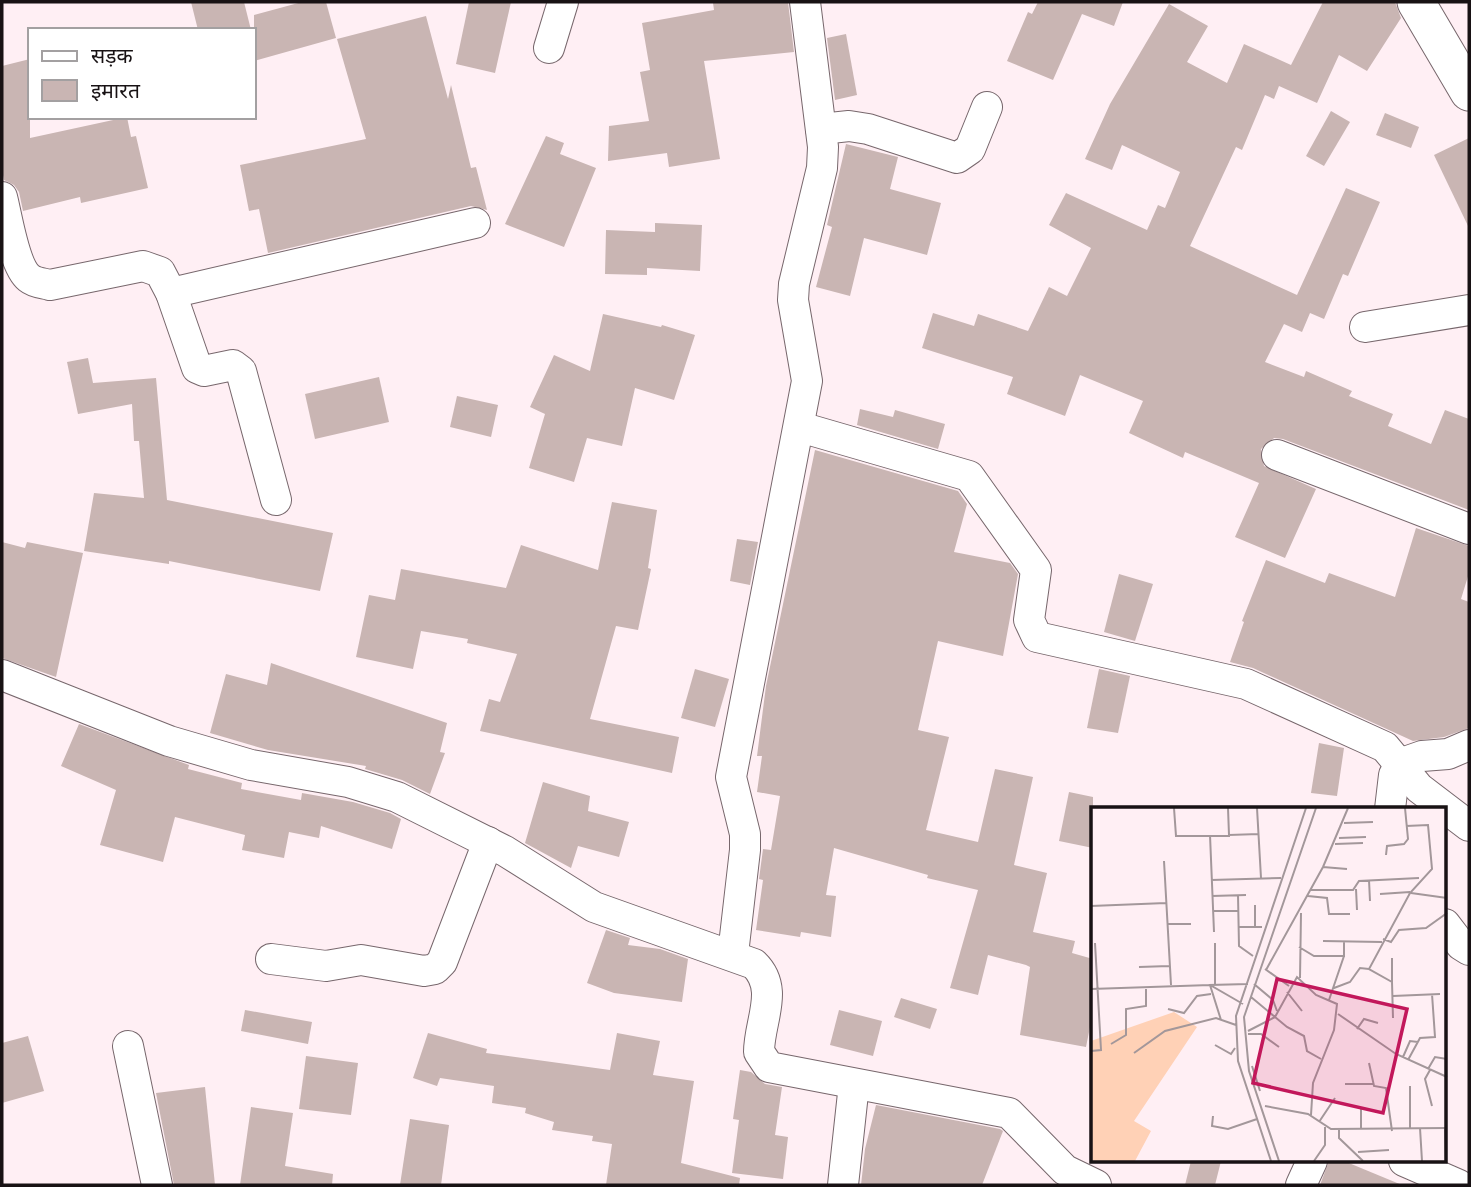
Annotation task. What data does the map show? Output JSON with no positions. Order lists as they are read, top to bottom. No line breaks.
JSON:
{"legend":["सड़क","इमारत"]}
